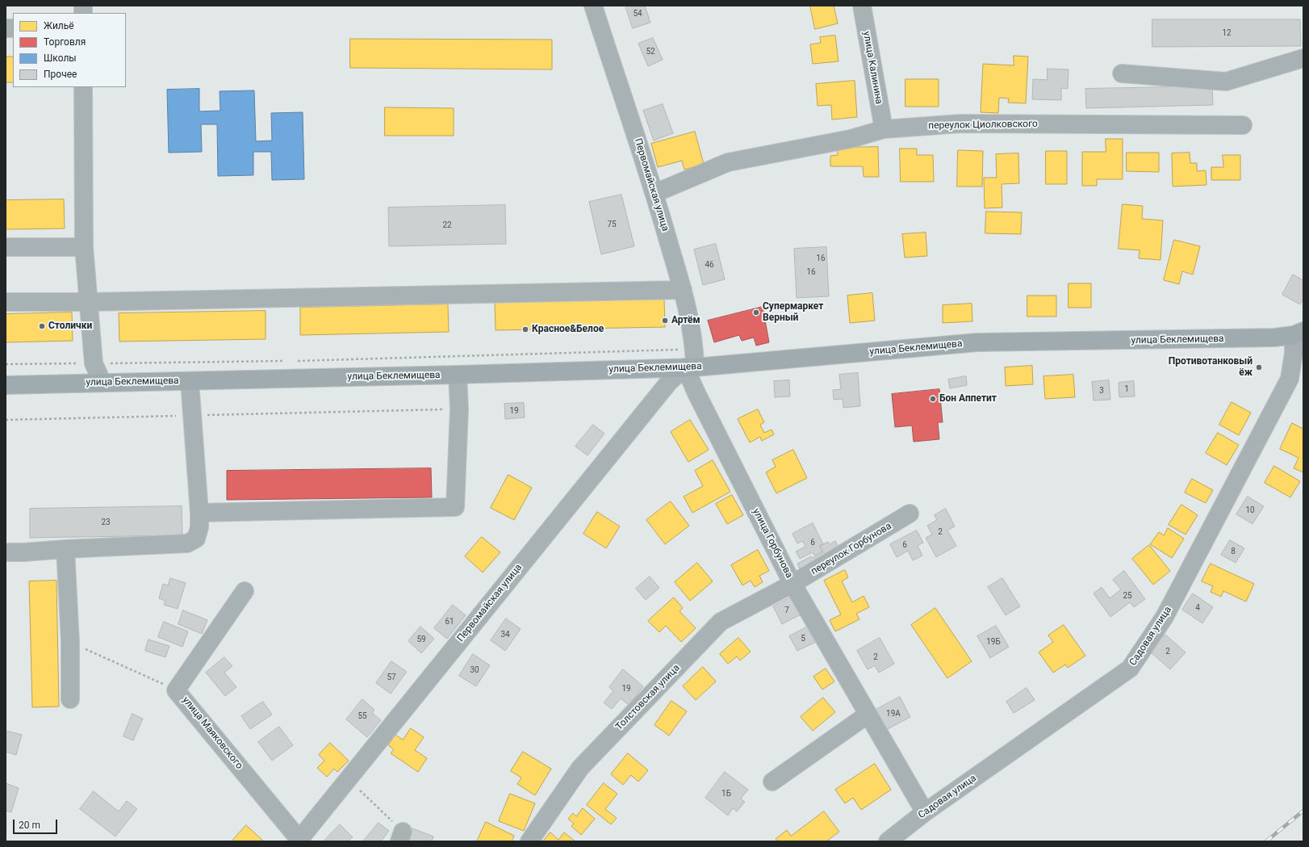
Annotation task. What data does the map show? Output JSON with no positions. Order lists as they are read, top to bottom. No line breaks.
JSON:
{"streets":{"main road":["улица Беклемищева"],"street":["улица Калинина","переулок Циолковского","Первомайская улица","улица Горбунова","переулок Горбунова","Садовая улица","Толстовская улица","улица Маяковского"]},"crossings":[["улица Калинина","переулок Циолковского"],["переулок Циолковского","Первомайская улица"],["Первомайская улица","улица Беклемищева"],["Первомайская улица","улица Горбунова"],["Первомайская улица","улица Маяковского"],["улица Беклемищева","улица Горбунова"],["улица Беклемищева","Садовая улица"],["улица Горбунова","переулок Горбунова"],["улица Горбунова","Садовая улица"],["улица Горбунова","Толстовская улица"],["переулок Горбунова","Толстовская улица"]],"places":["Супермаркет Верный","Артём","Столички","Красное&Белое","Противотанковый ёж","Бон Аппетит"],"house_numbers":["54","12","52","75","22","16","46","16","1","3","19","10","23","2","6","6","8","25","4","7","61","34","5","59","19Б","2","2","30","57","19","19А","55","1Б"],"legend":["Жильё","Торговля","Школы","Прочее"],"scale_bar":"20 m"}
